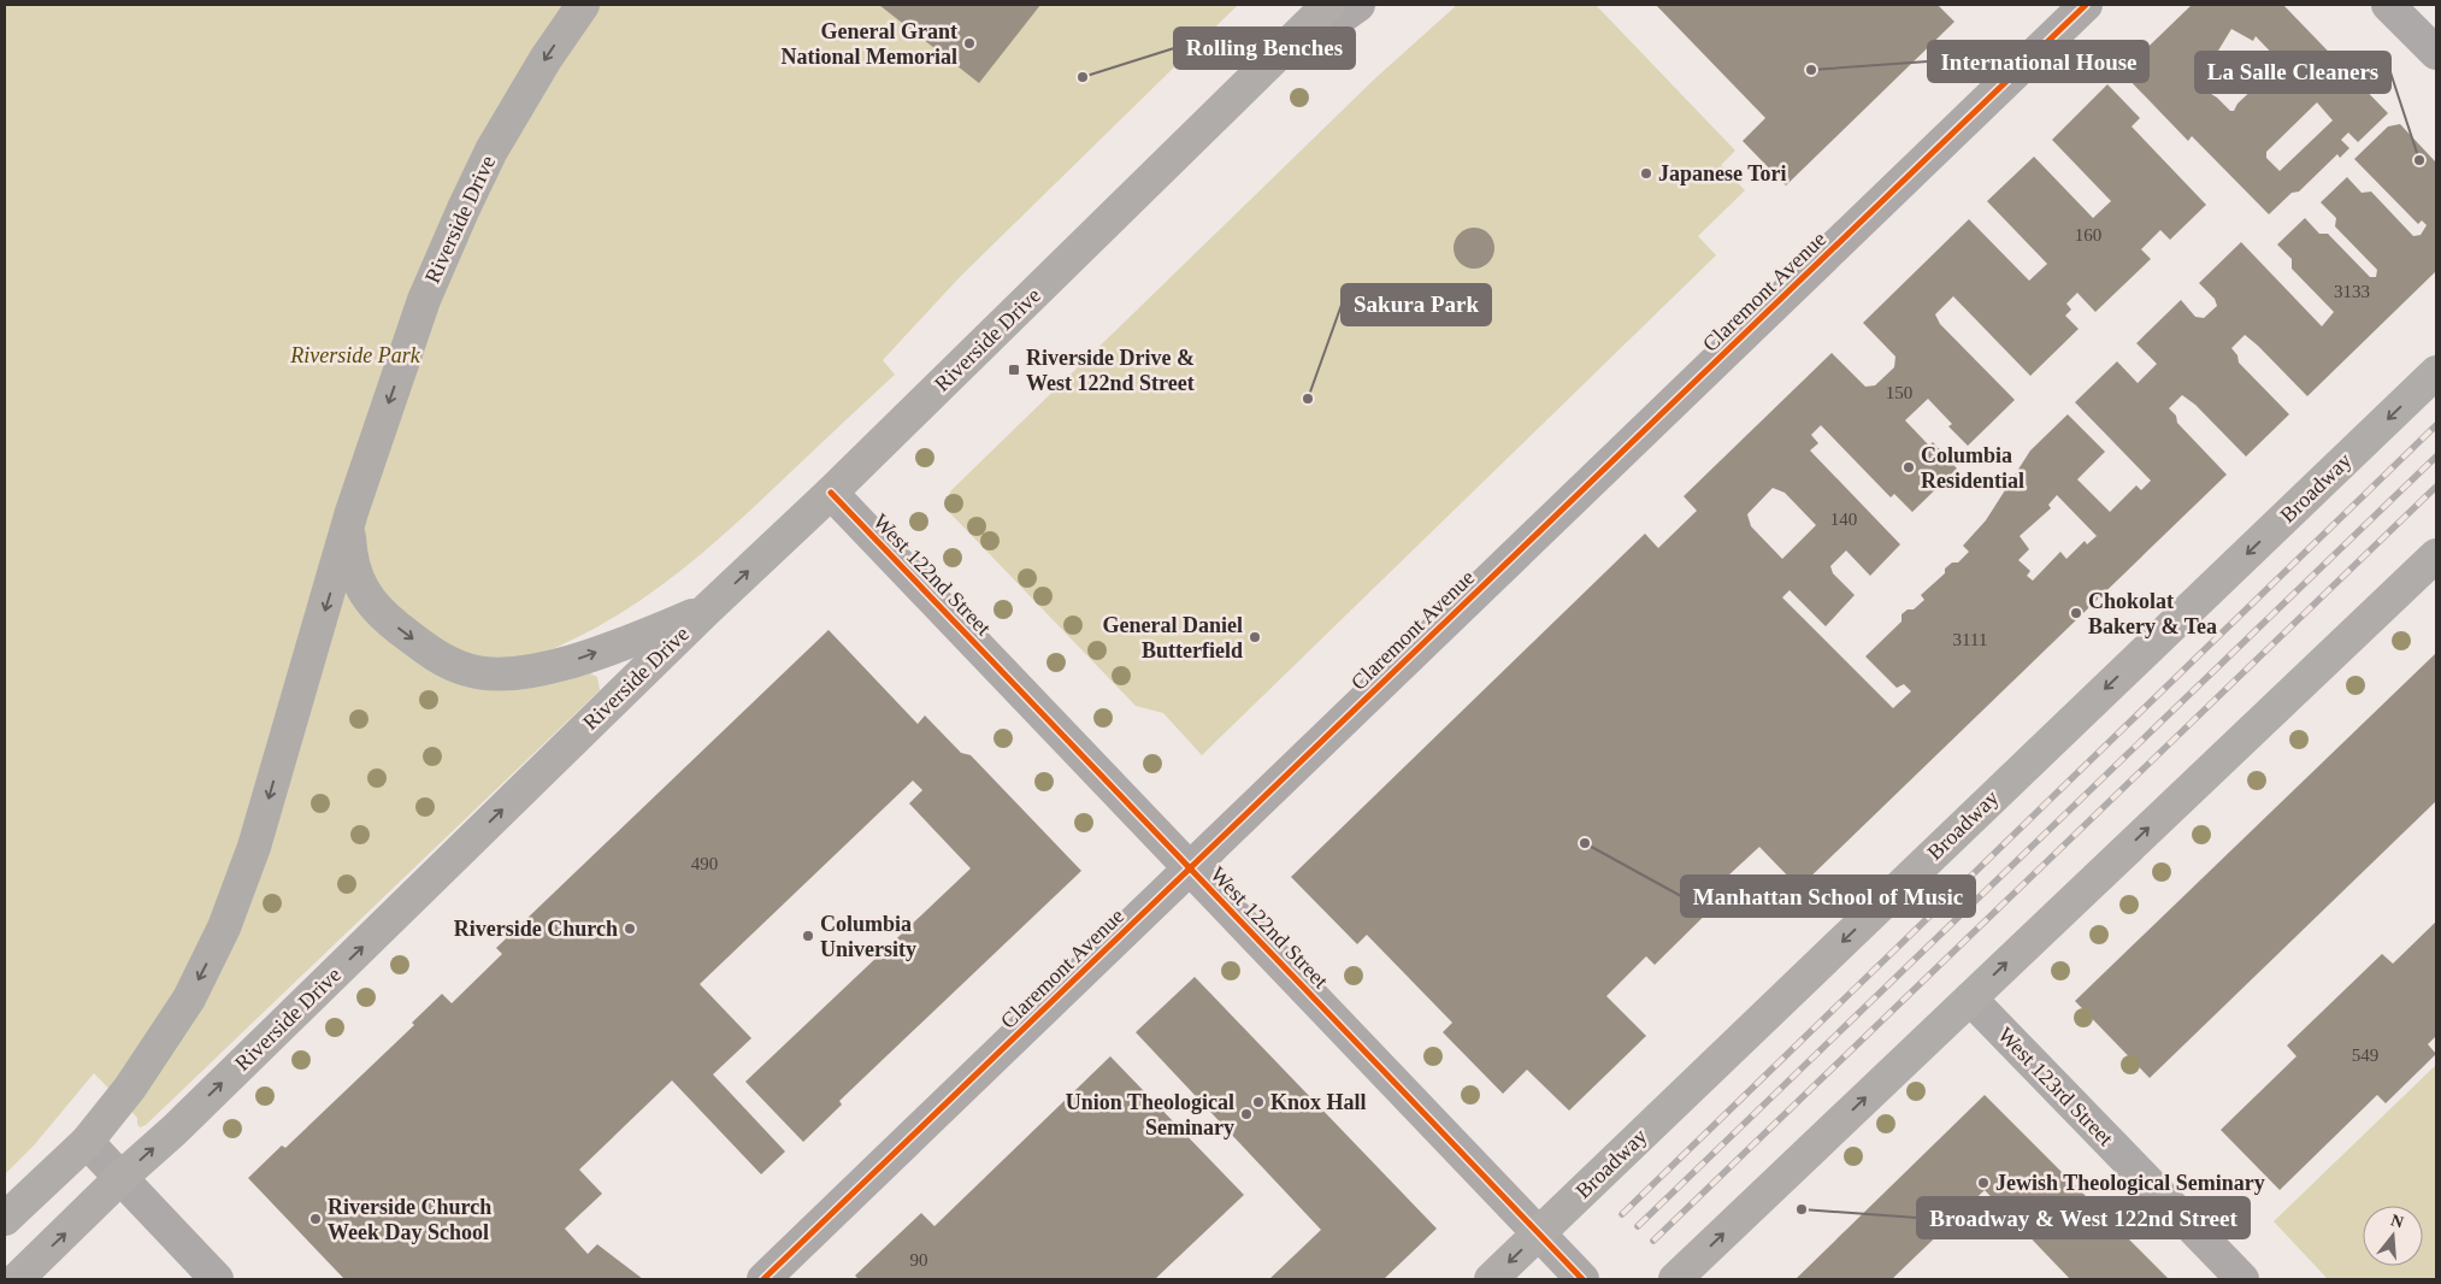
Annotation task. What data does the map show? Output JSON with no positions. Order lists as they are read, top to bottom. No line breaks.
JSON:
{"streets":{"main road":["Riverside Drive","Broadway"],"street":["Claremont Avenue","West 122nd Street","West 123rd Street"]},"crossings":[["Riverside Drive","West 122nd Street"],["Claremont Avenue","West 122nd Street"],["Broadway","West 122nd Street"]],"parks":["Riverside Park"],"places":{"other":["General Grant National Memorial","International House","Rolling Benches","La Salle Cleaners","Japanese Tori","Sakura Park","Columbia Residential","Chokolat Bakery & Tea","General Daniel Butterfield","Manhattan School of Music","Riverside Church","Columbia University","Knox Hall","Union Theological Seminary","Jewish Theological Seminary","Broadway & West 122nd Street","Riverside Church Week Day School"],"transit":["Riverside Drive & West 122nd Street"]},"house_numbers":["160","3133","150","140","3111","490","549","90"],"north":"top"}
